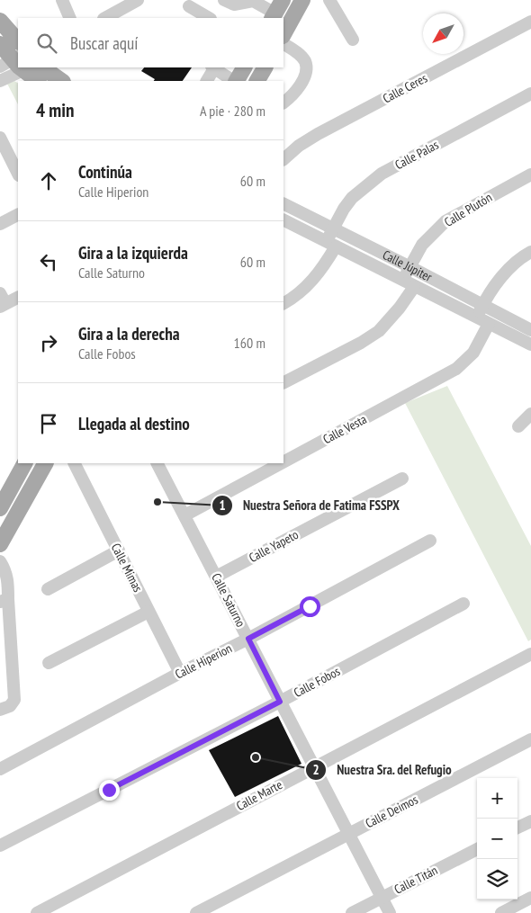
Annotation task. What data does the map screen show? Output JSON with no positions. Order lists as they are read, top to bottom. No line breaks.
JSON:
{"streets":{"street":["Calle Ceres","Calle Palas","Calle Plutón","Calle Júpiter","Calle Vesta","Calle Yapeto","Calle Mimas","Calle Saturno","Calle Hiperion","Calle Fobos","Calle Marte","Calle Deimos","Calle Titán"]},"crossings":[["Calle Palas","Calle Júpiter"],["Calle Plutón","Calle Júpiter"],["Calle Júpiter","Calle Vesta"],["Calle Vesta","Calle Saturno"],["Calle Yapeto","Calle Saturno"],["Calle Mimas","Calle Hiperion"],["Calle Saturno","Calle Hiperion"],["Calle Saturno","Calle Fobos"],["Calle Saturno","Calle Marte"],["Calle Saturno","Calle Deimos"],["Calle Saturno","Calle Titán"]],"places":["Nuestra Señora de Fatima FSSPX","Nuestra Sra. del Refugio"],"north":"bottom left","page":{"search":"Buscar aquí","heading":["4 min","A pie · 280 m"],"list":[["Continúa","Calle Hiperion","60 m"],["Gira a la izquierda","Calle Saturno","60 m"],["Gira a la derecha","Calle Fobos","160 m"],"Llegada al destino"],"map_buttons":["+","−"]}}
